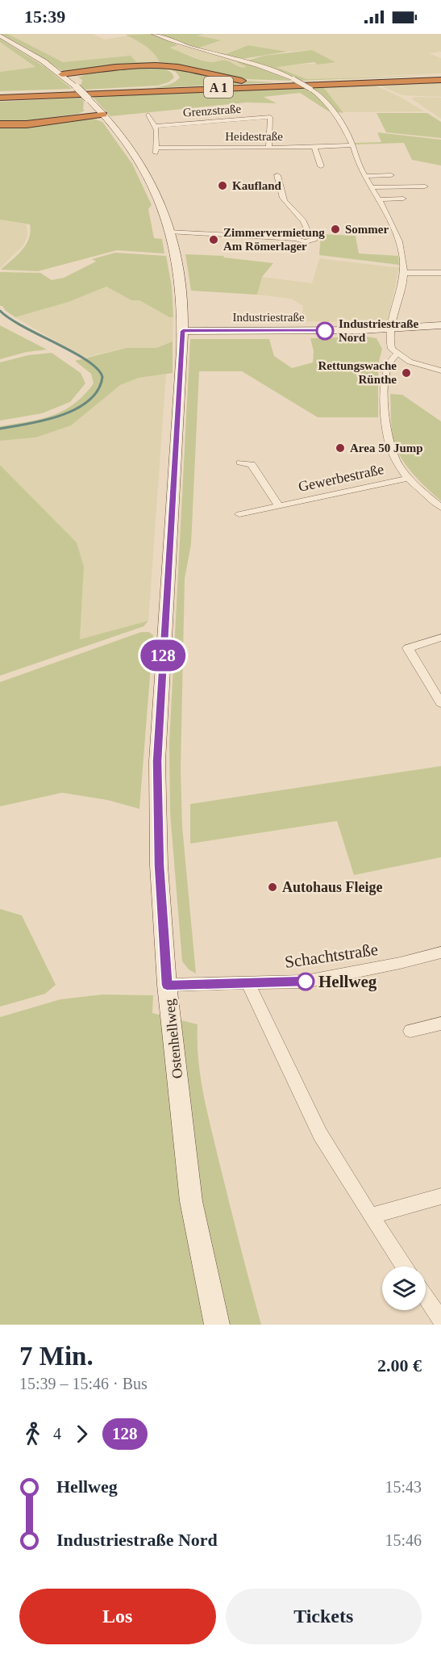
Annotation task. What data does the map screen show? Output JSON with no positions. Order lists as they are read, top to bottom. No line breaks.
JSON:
{"streets":{"highway":["A 1"],"main road":["Industriestraße","Ostenhellweg"],"street":["Grenzstraße","Heidestraße","Gewerbestraße","Schachtstraße"]},"crossings":[["Industriestraße","Ostenhellweg"],["Schachtstraße","Ostenhellweg"]],"places":["Kaufland","Sommer","Zimmervermietung Am Römerlager","Industriestraße Nord","Rettungswache Rünthe","Area 50 Jump","Autohaus Fleige","Hellweg"],"lines":["bus line 128"],"page":{"status":"15:39","on_map":"128","heading":["7 Min.","15:39 – 15:46 · Bus","2.00 €"],"legs":["4","128"],"list":[{"name":"Hellweg","value":"15:43"},{"name":"Industriestraße Nord","value":"15:46"}],"buttons":["Los","Tickets"]}}
